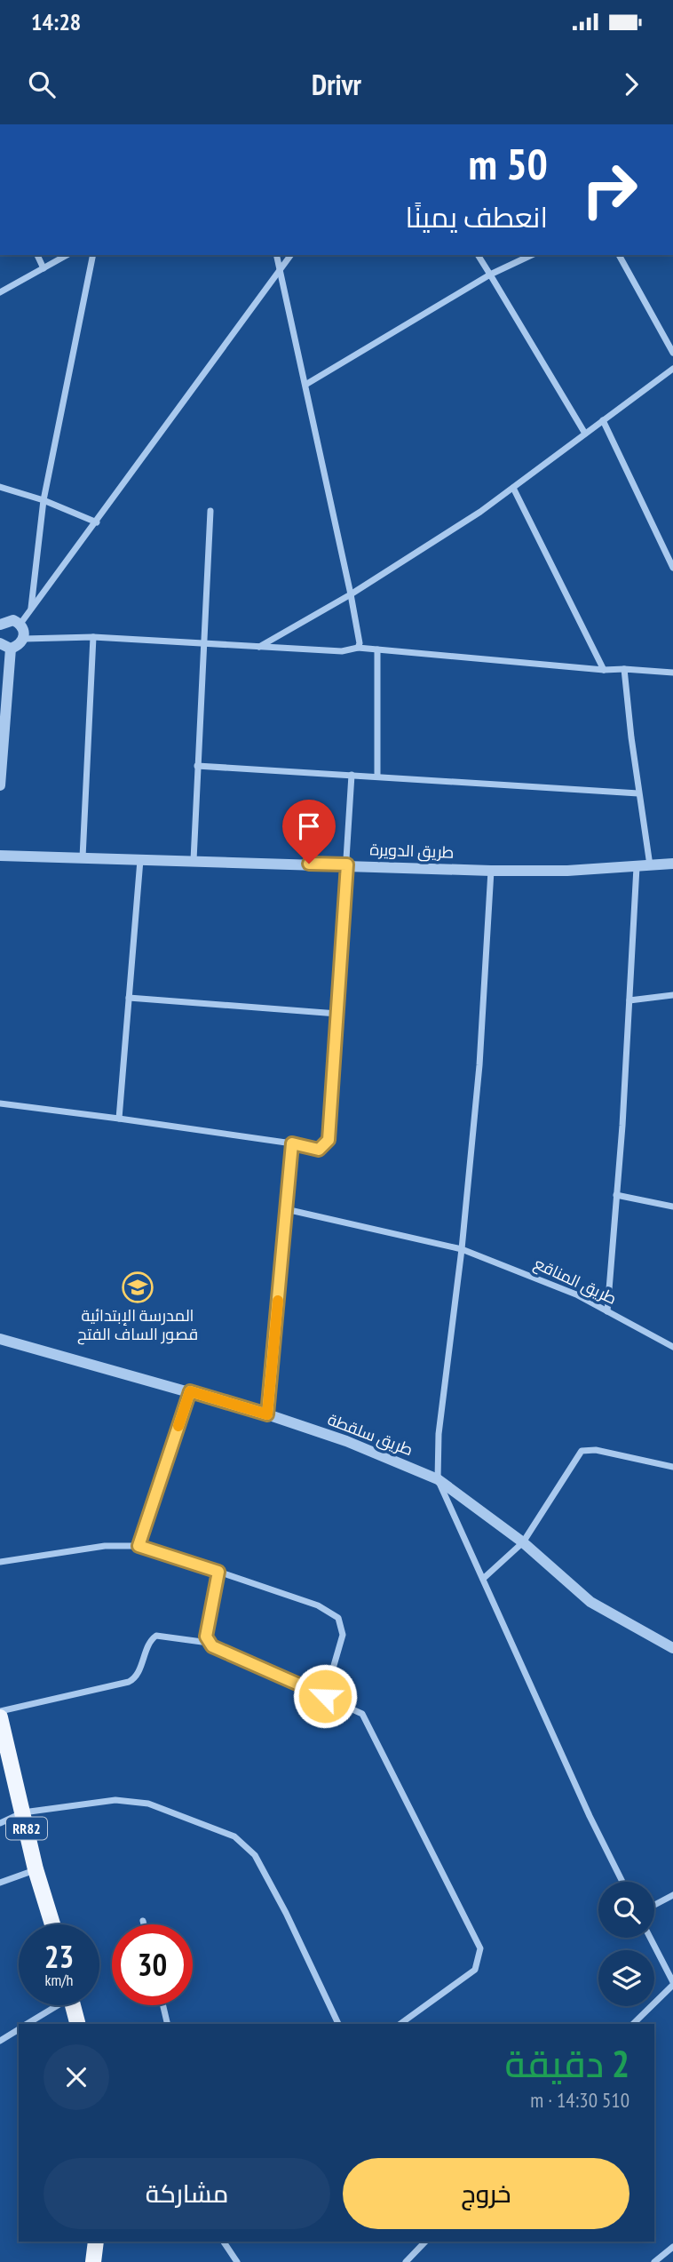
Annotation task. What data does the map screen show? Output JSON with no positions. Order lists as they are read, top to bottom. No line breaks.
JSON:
{"streets":{"main road":["RR82"],"street":["طريق الدويرة","طريق المناقع","طريق سلقطة"]},"places":{"school or university":["المدرسة الإبتدائية قصور الساف الفتح"]},"page":{"status":"14:28","header":"Drivr","turn":["50 m","انعطف يمينًا"],"speed":"23 km/h","limit":"30","heading":["2 دقيقة","510 m · 14:30"],"buttons":["خروج","مشاركة"]}}
